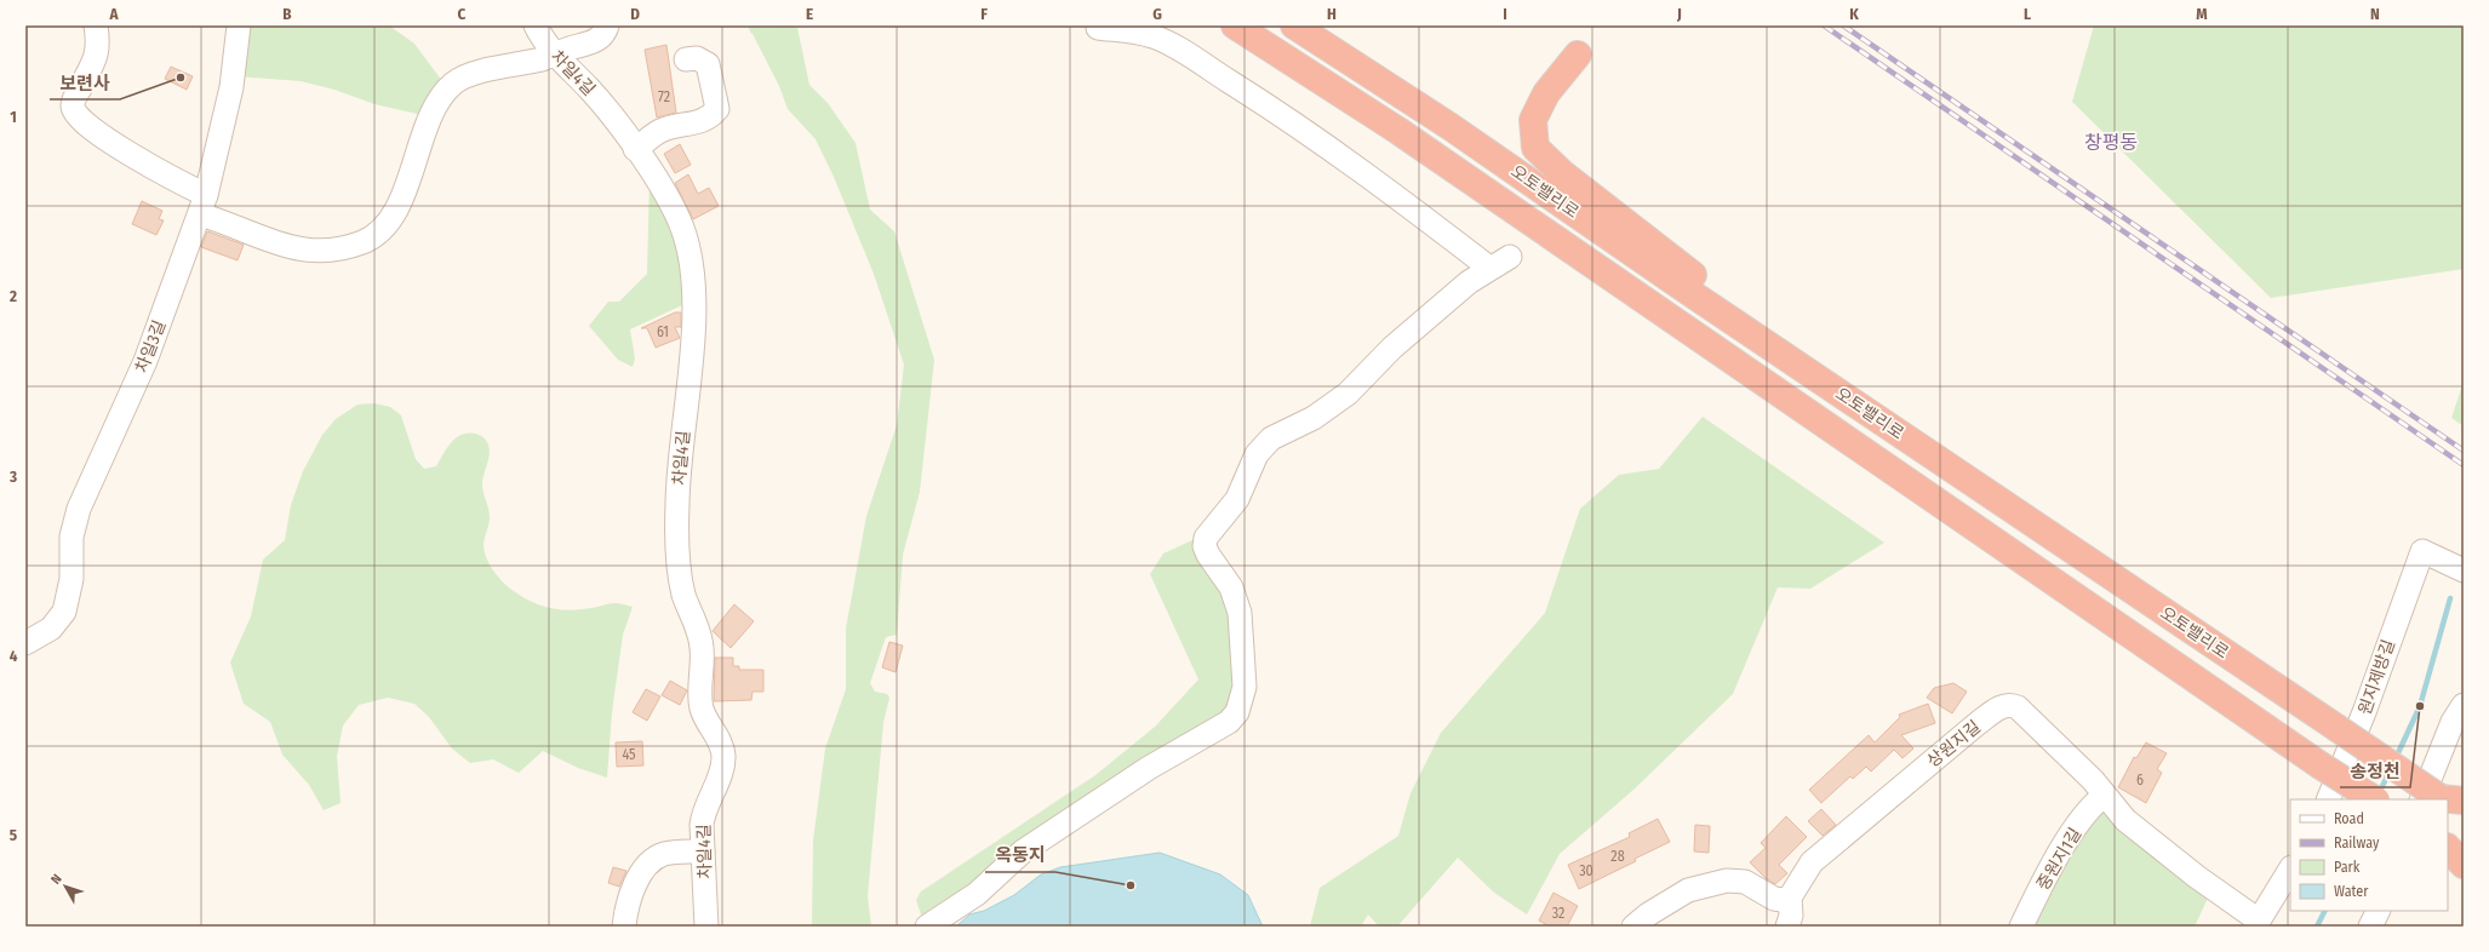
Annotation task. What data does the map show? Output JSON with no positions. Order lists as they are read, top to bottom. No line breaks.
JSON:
{"streets":{"highway":["오토밸리로"],"street":["차일4길","차일3길","원지제방길","상원지길","중원지1길"]},"crossings":[["상원지길","중원지1길"]],"districts":["창평동"],"places":["보련사","송정천","옥동지"],"house_numbers":["72","61","45","6","28","30","32"],"legend":["Road","Railway","Park","Water"],"north":"top left","grid":{"columns":["A","B","C","D","E","F","G","H","I","J","K","L","M","N"],"rows":["1","2","3","4","5"]}}
